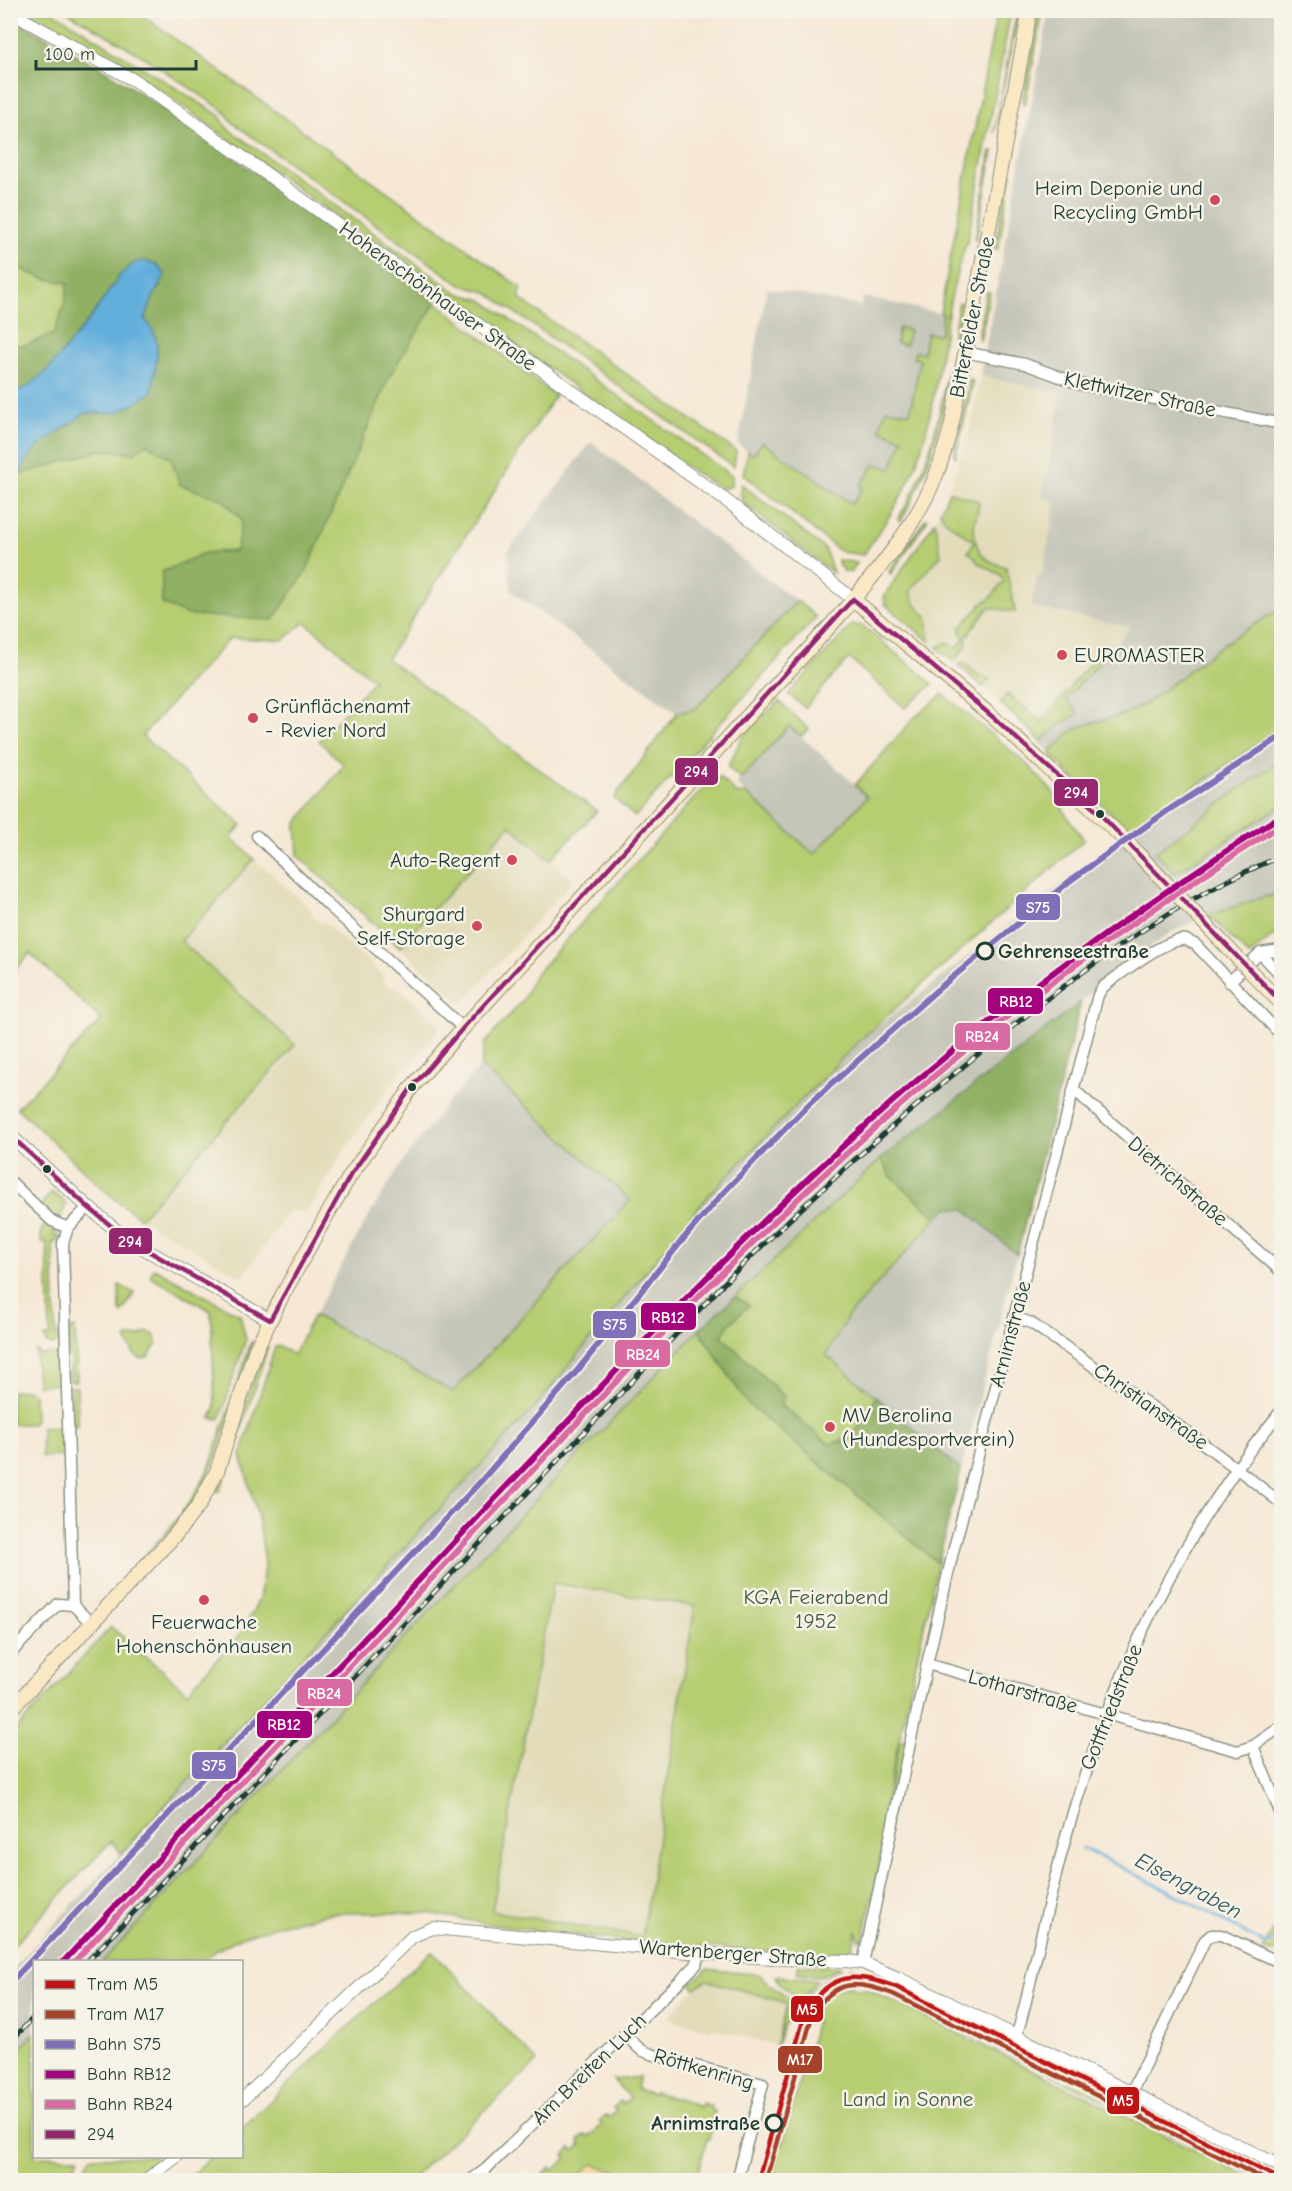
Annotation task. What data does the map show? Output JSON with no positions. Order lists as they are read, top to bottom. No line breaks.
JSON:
{"streets":{"main road":["Bitterfelder Straße"],"street":["Hohenschönhauser Straße","Klettwitzer Straße","Dietrichstraße","Arnimstraße","Christianstraße","Lotharstraße","Gottfriedstraße","Wartenberger Straße","Am Breiten Luch","Röttkenring"]},"crossings":[["Hohenschönhauser Straße","Bitterfelder Straße"],["Bitterfelder Straße","Klettwitzer Straße"],["Dietrichstraße","Arnimstraße"],["Arnimstraße","Christianstraße"],["Arnimstraße","Lotharstraße"],["Arnimstraße","Wartenberger Straße"],["Christianstraße","Gottfriedstraße"],["Lotharstraße","Gottfriedstraße"],["Gottfriedstraße","Wartenberger Straße"],["Wartenberger Straße","Am Breiten Luch"],["Am Breiten Luch","Röttkenring"]],"water":["Elsengraben"],"parks":["KGA Feierabend 1952","Land in Sonne"],"places":["Heim Deponie und Recycling GmbH","EUROMASTER","Grünflächenamt - Revier Nord","Auto-Regent","Shurgard Self-Storage","Gehrenseestraße","MV Berolina (Hundesportverein)","Feuerwache Hohenschönhausen","Arnimstraße"],"lines":["transit line 294","rail line S75","rail line RB12","rail line RB24","tram line M5","tram line M17"],"legend":["Tram M5","Tram M17","Bahn S75","Bahn RB12","Bahn RB24","294"],"scale_bar":"100 m"}
